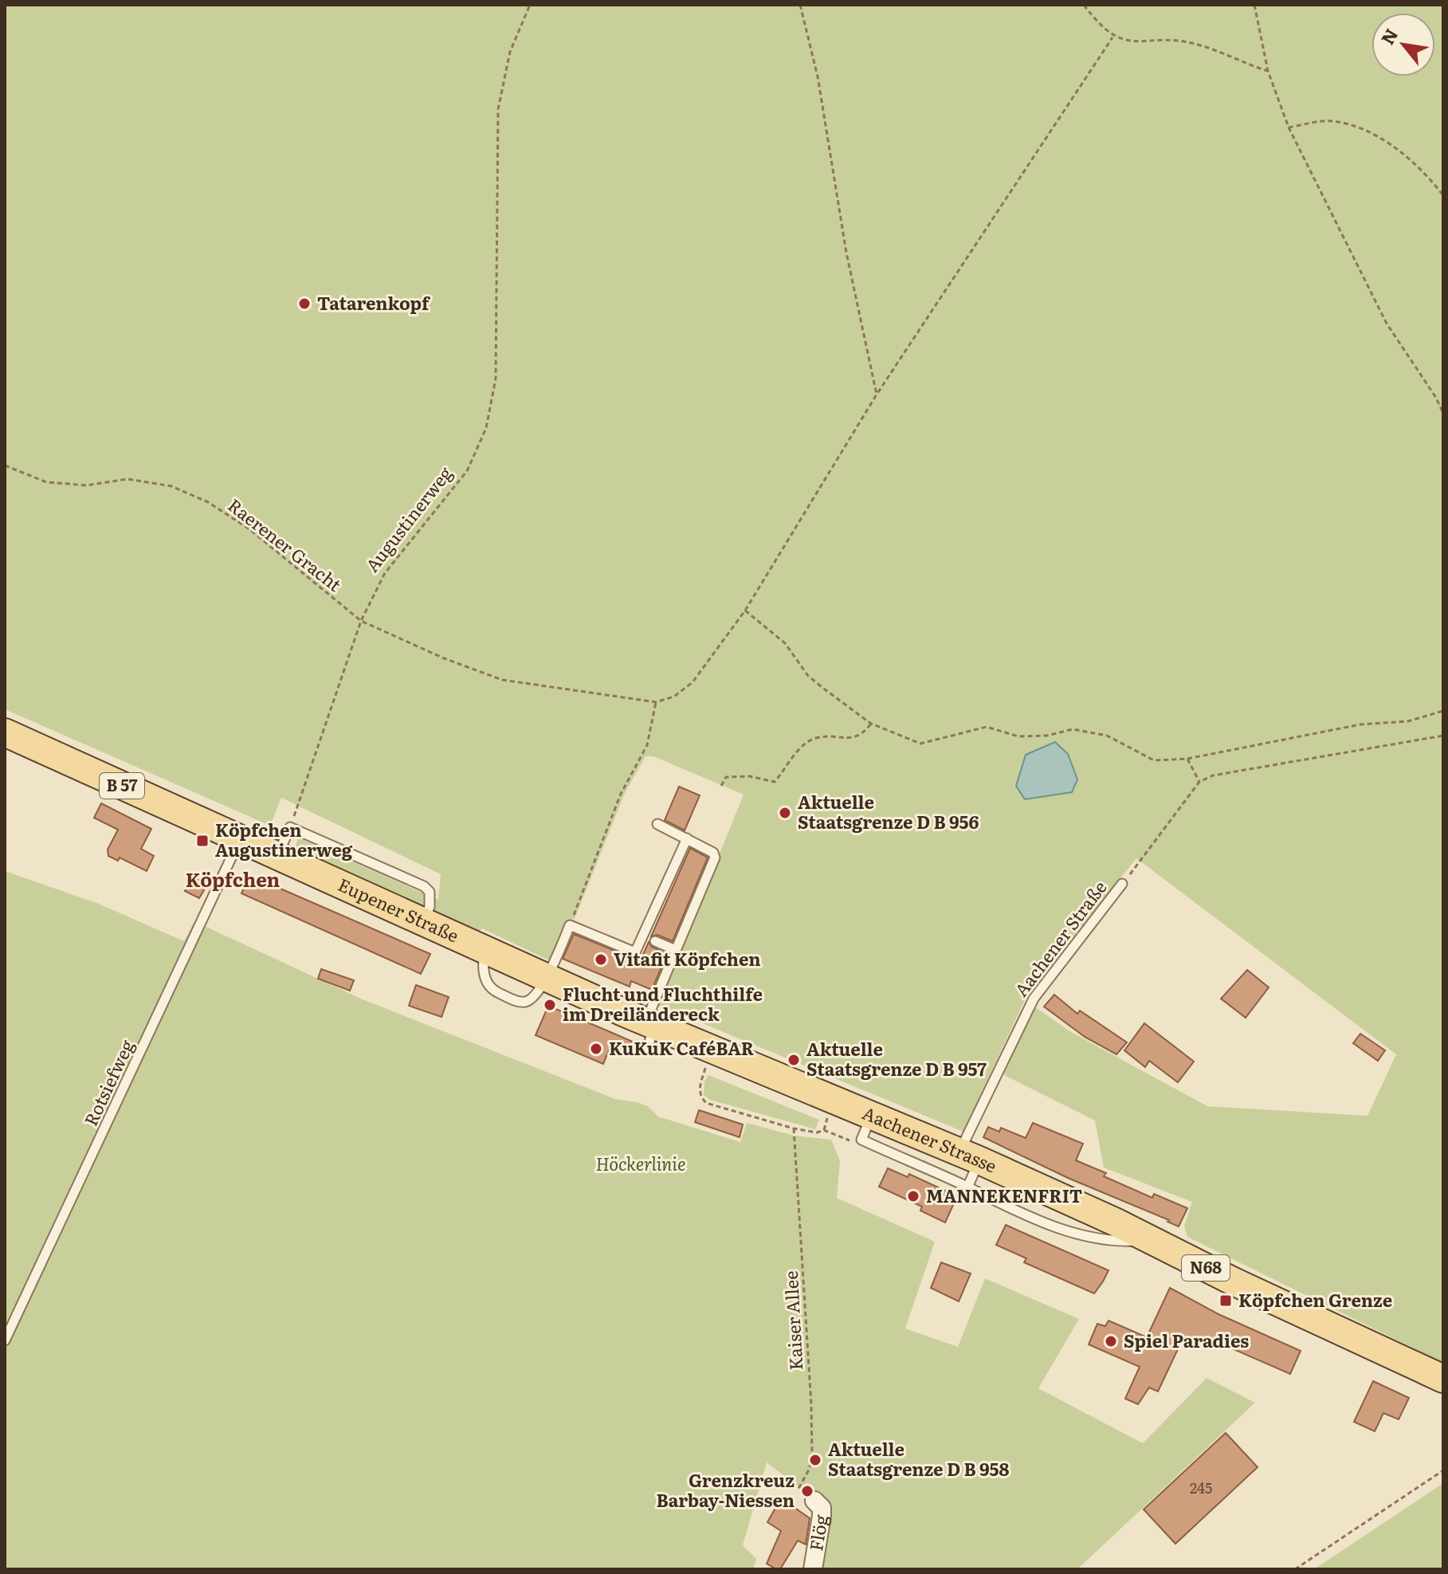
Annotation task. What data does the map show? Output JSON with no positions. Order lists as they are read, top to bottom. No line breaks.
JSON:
{"streets":{"main road":["B 57","Eupener Straße","Aachener Strasse","N68"],"street":["Flög"],"lane":["Aachener Straße","Rotsiefweg"],"path":["Augustinerweg","Raerener Gracht","Kaiser Allee"]},"crossings":[["Augustinerweg","Raerener Gracht"],["Eupener Straße","Rotsiefweg"],["Eupener Straße","Aachener Strasse"],["Aachener Straße","Aachener Strasse"],["Kaiser Allee","Flög"]],"districts":["Köpfchen"],"parks":["Höckerlinie"],"places":{"other":["Tatarenkopf","Aktuelle Staatsgrenze D B 956","Vitafit Köpfchen","Flucht und Fluchthilfe im Dreiländereck","KuKuK CaféBAR","Aktuelle Staatsgrenze D B 957","MANNEKENFRIT","Spiel Paradies","Aktuelle Staatsgrenze D B 958","Grenzkreuz Barbay-Niessen"],"transit":["Köpfchen Augustinerweg","Köpfchen Grenze"]},"house_numbers":["245"],"north":"top left"}
